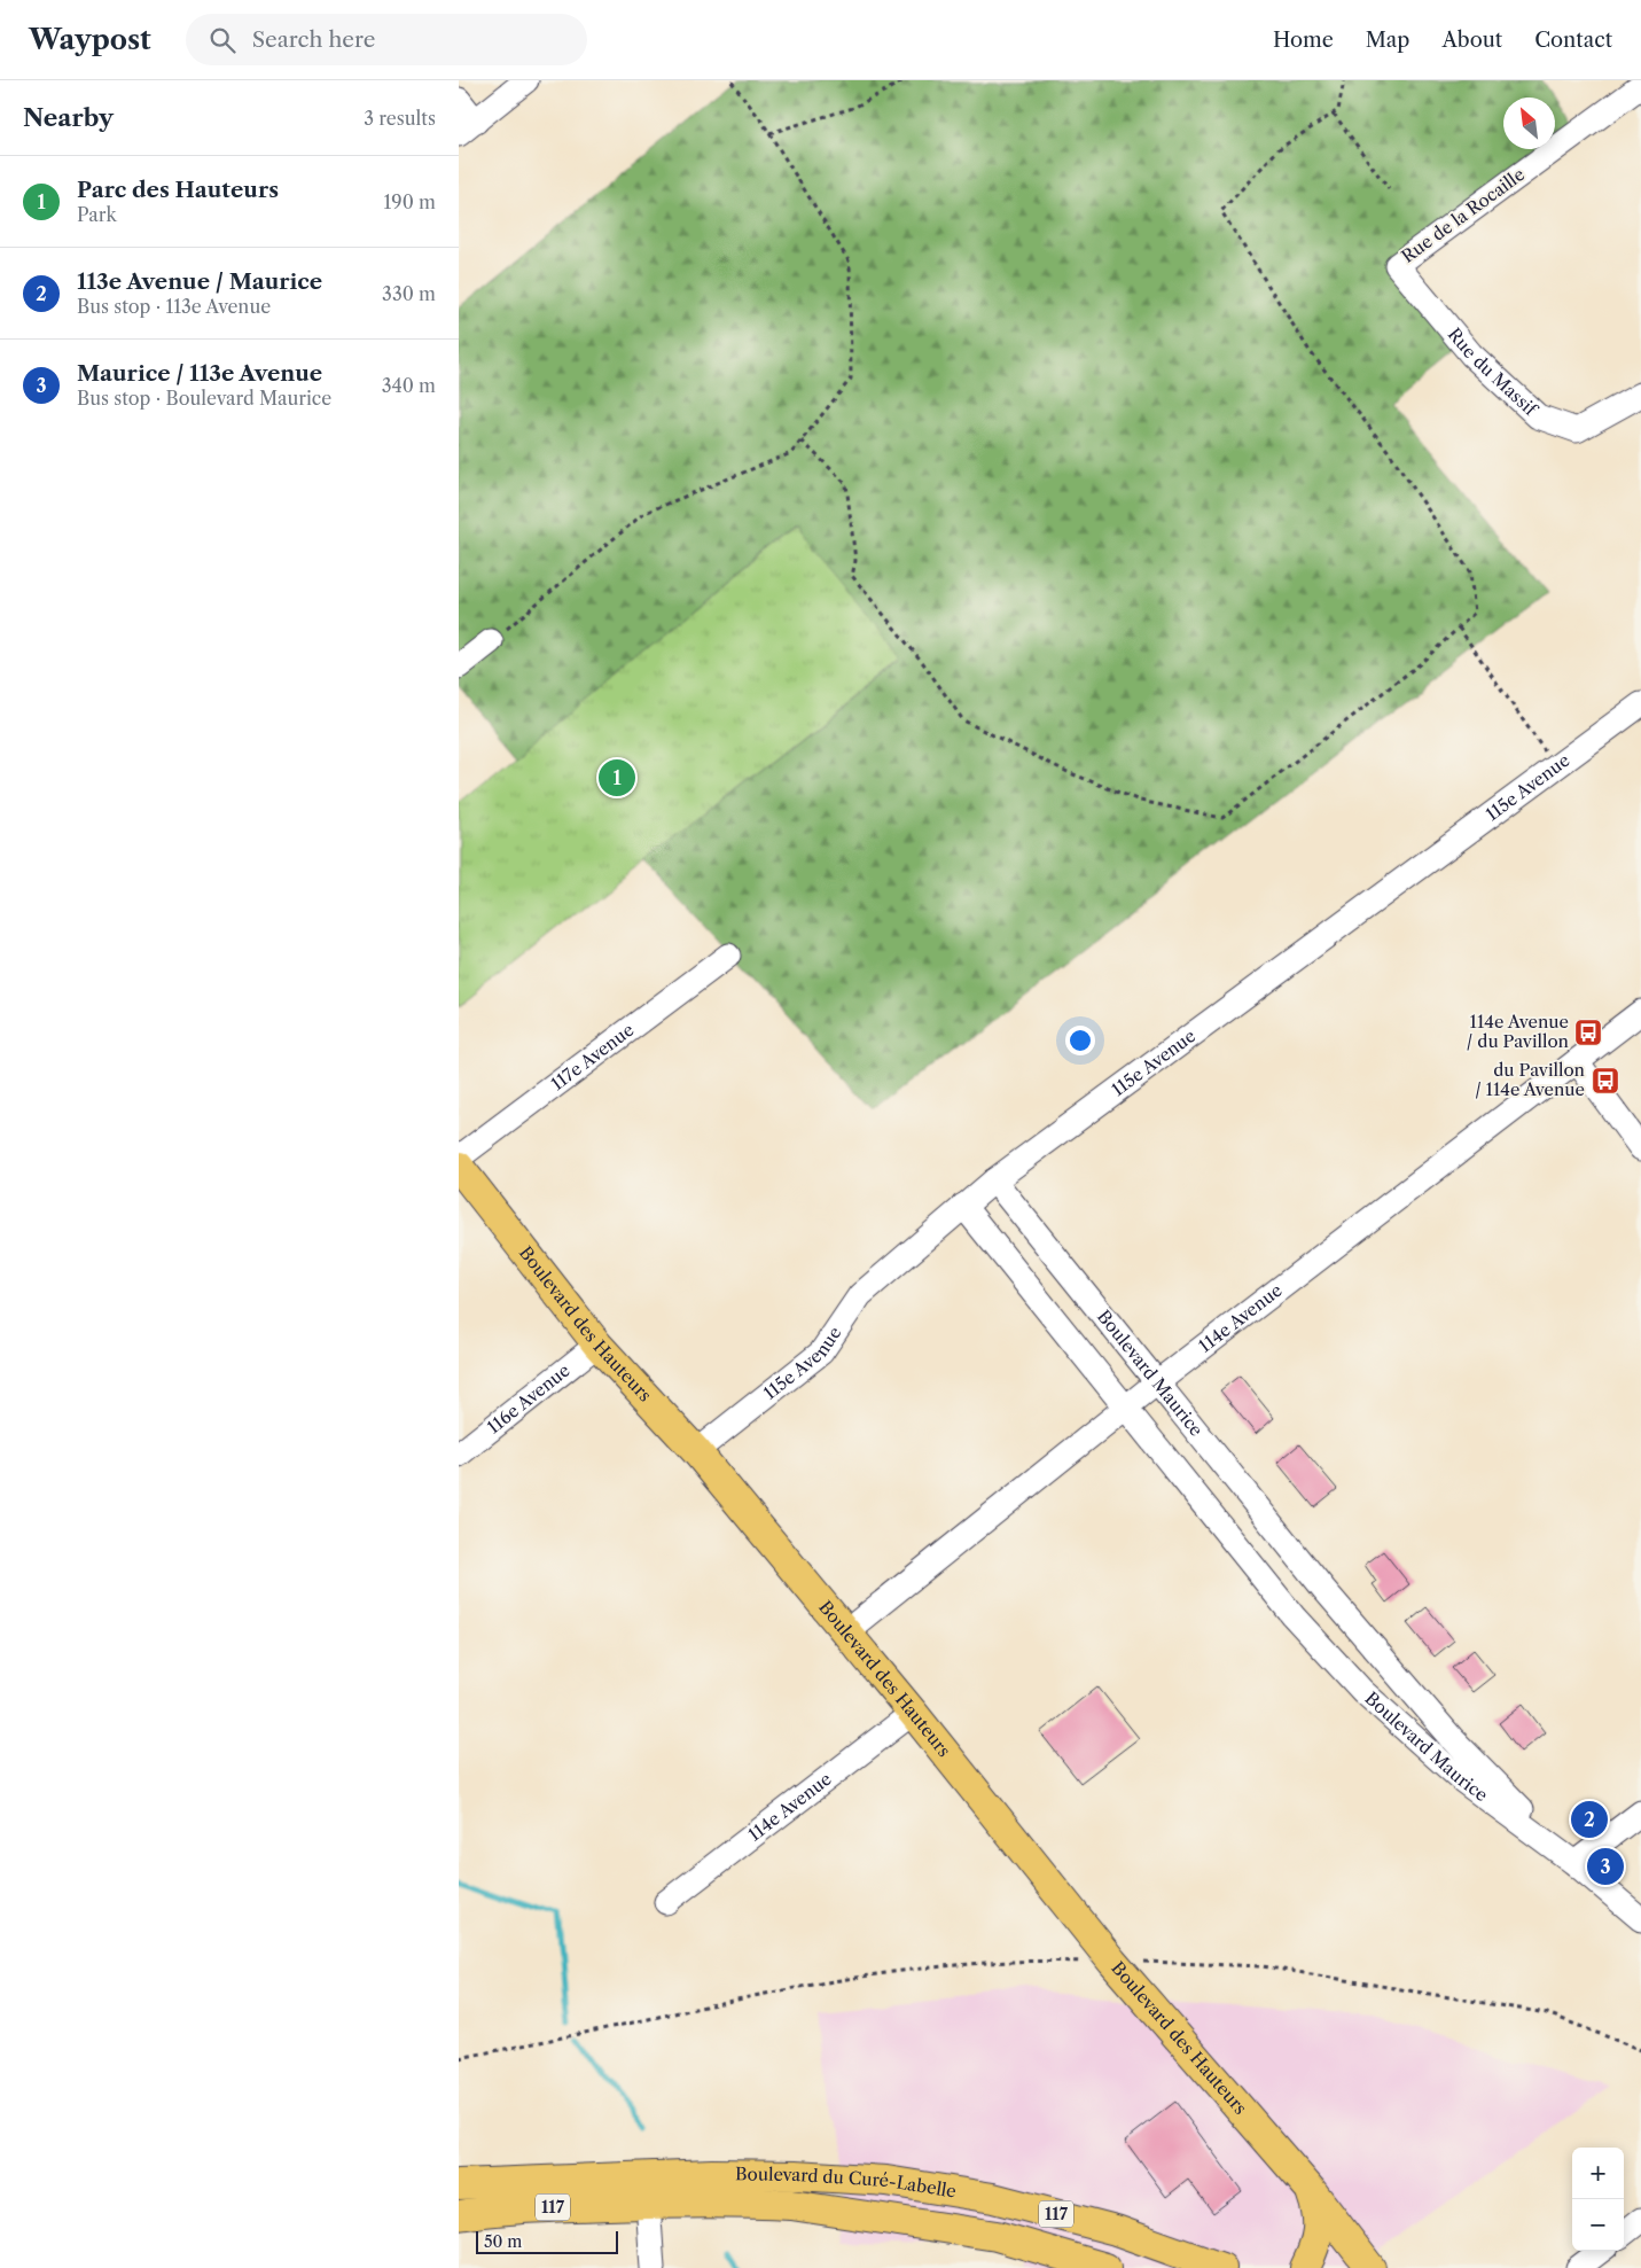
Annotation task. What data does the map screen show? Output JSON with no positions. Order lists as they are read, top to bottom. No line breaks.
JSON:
{"streets":{"main road":["Boulevard des Hauteurs","Boulevard du Curé-Labelle","117"],"street":["Rue de la Rocaille","Rue du Massif","115e Avenue","117e Avenue","114e Avenue","Boulevard Maurice","116e Avenue"]},"crossings":[["Rue de la Rocaille","Rue du Massif"],["115e Avenue","Boulevard des Hauteurs"],["115e Avenue","Boulevard Maurice"],["117e Avenue","Boulevard des Hauteurs"],["114e Avenue","Boulevard des Hauteurs"],["114e Avenue","Boulevard Maurice"],["Boulevard des Hauteurs","116e Avenue"]],"places":{"bus stop":["114e Avenue / du Pavillon","du Pavillon / 114e Avenue"]},"scale_bar":"50 m","north":"top left","page":{"header":"Waypost","search":"Search here","nav":["Home","Map","About","Contact"],"heading":["Nearby","3 results"],"list":[{"mark":"1","name":"Parc des Hauteurs","note":"Park","value":"190 m"},{"mark":"2","name":"113e Avenue / Maurice","note":"Bus stop · 113e Avenue","value":"330 m"},{"mark":"3","name":"Maurice / 113e Avenue","note":"Bus stop · Boulevard Maurice","value":"340 m"}],"pins":["1","2","3"],"map_buttons":["+","−"],"scale":"50 m"}}
